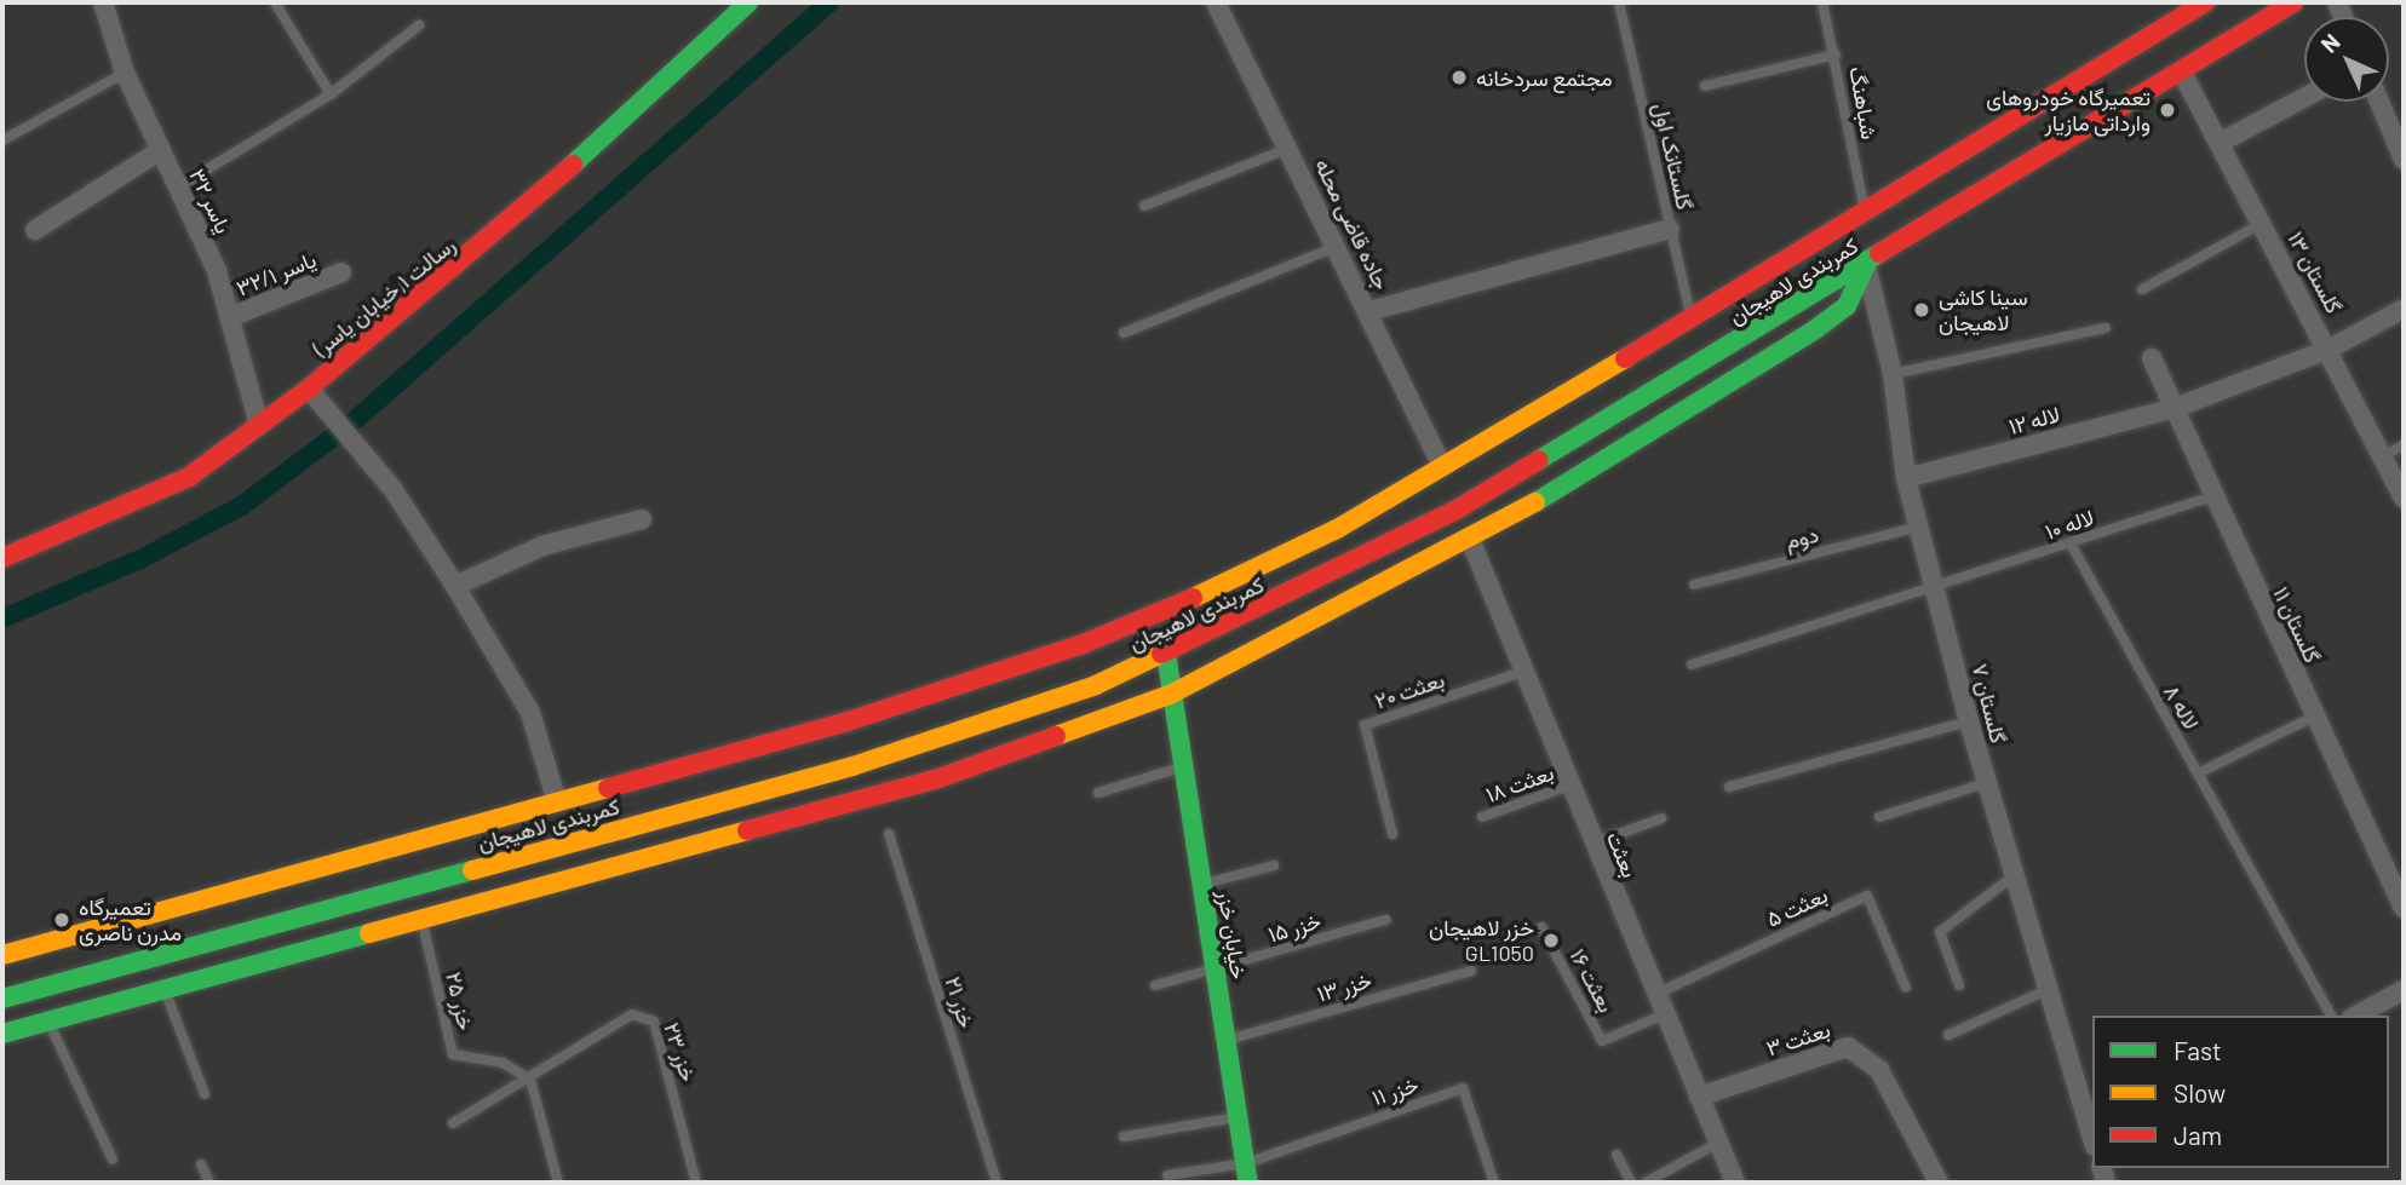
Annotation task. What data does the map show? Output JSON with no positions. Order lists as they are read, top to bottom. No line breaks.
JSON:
{"streets":{"main road":["کمربندی لاهیجان","رسالت ۱(خیابان یاسر)","خیابان خزر"],"street":["یاسر ۳۲","جاده قاضی محله","گلستان ۱۳","یاسر ۳۲/۱","لاله ۱۲","گلستان ۱۱","گلستان ۷","بعثت","بعثت ۳"],"lane":["شباهنگ","گلستانک اول","لاله ۱۰","دوم","بعثت ۲۰","لاله ۸","بعثت ۱۸","بعثت ۵","خزر ۱۵","بعثت ۱۶","خزر ۱۳","خزر ۲۵","خزر ۲۱","خزر ۲۳","خزر ۱۱"]},"crossings":[["شباهنگ","کمربندی لاهیجان"],["گلستانک اول","کمربندی لاهیجان"],["یاسر ۳۲","یاسر ۳۲/۱"],["یاسر ۳۲","رسالت ۱(خیابان یاسر)"],["جاده قاضی محله","کمربندی لاهیجان"],["گلستان ۱۳","کمربندی لاهیجان"],["گلستان ۱۳","لاله ۱۲"],["کمربندی لاهیجان","گلستان ۷"],["کمربندی لاهیجان","خیابان خزر"],["لاله ۱۲","گلستان ۱۱"],["لاله ۱۲","گلستان ۷"],["لاله ۱۰","گلستان ۱۱"],["لاله ۱۰","گلستان ۷"],["لاله ۱۰","لاله ۸"],["دوم","گلستان ۷"],["بعثت ۲۰","بعثت"],["بعثت ۱۸","بعثت"],["بعثت","بعثت ۵"],["بعثت","بعثت ۱۶"],["بعثت","بعثت ۳"],["خزر ۱۵","خیابان خزر"],["خیابان خزر","خزر ۱۳"],["خیابان خزر","خزر ۱۱"],["خزر ۲۵","خزر ۲۳"]],"places":["مجتمع سردخانه","تعمیرگاه خودروهای وارداتی مازیار","سینا کاشی لاهیجان","تعمیرگاه مدرن ناصری","خزر لاهیجان GL1050"],"legend":["Fast","Slow","Jam"],"north":"top left"}
